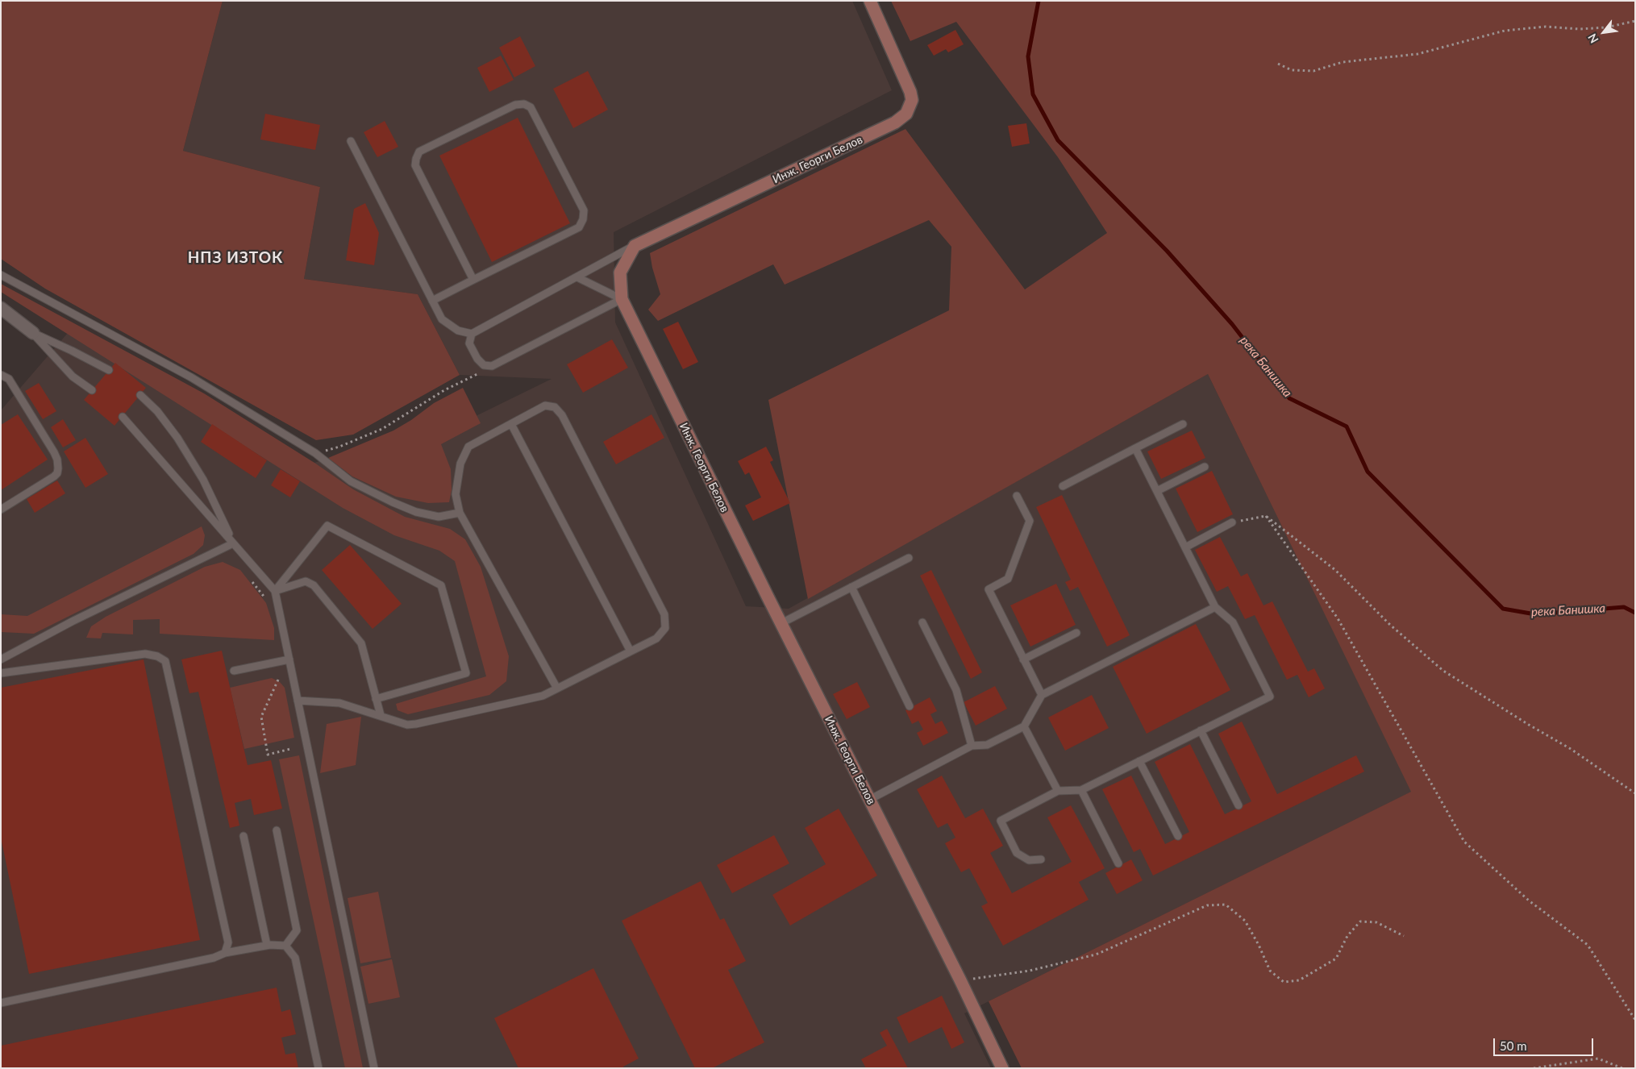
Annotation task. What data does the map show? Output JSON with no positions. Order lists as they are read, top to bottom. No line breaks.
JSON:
{"streets":{"street":["Инж. Георги Белов"]},"districts":["НПЗ ИЗТОК"],"water":["река Банишка"],"scale_bar":"50 m","north":"bottom left"}
